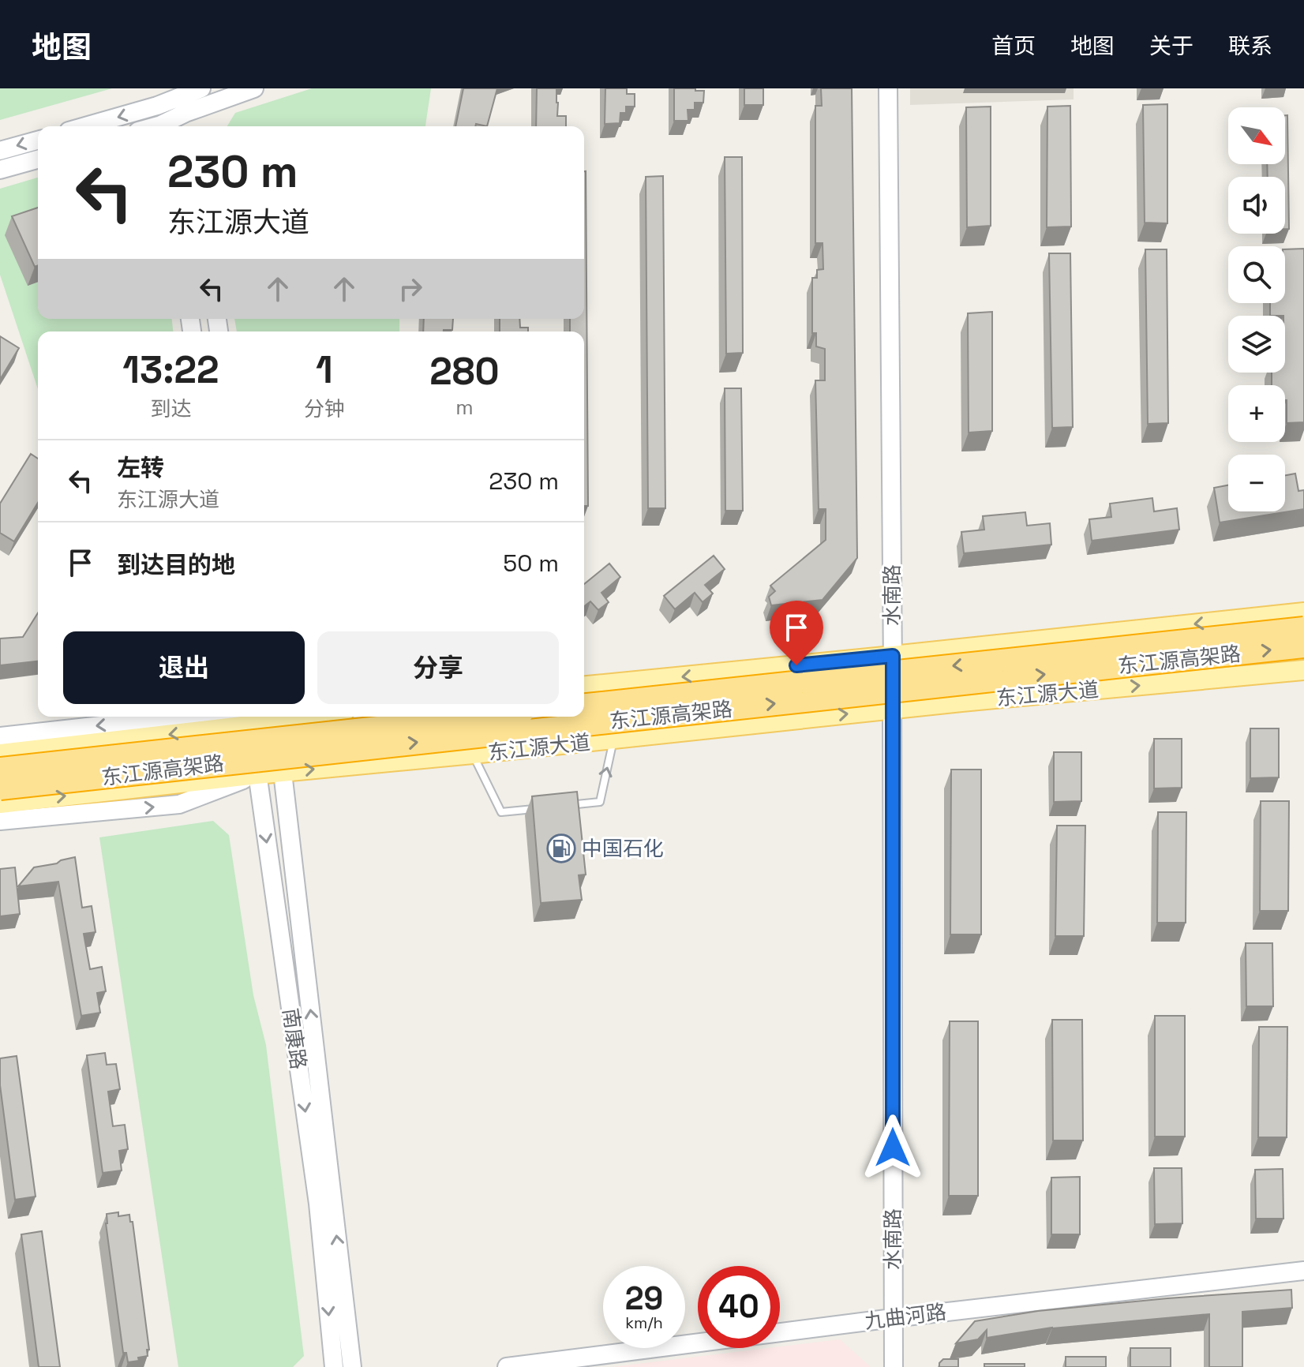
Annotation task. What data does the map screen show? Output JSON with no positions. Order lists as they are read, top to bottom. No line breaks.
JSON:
{"streets":{"highway":["东江源高架路"],"main road":["东江源大道"],"street":["水南路","南康路","九曲河路"]},"crossings":[["水南路","东江源大道"],["水南路","九曲河路"],["东江源大道","南康路"]],"places":{"fuel station":["中国石化"]},"north":"bottom right","page":{"header":"地图","nav":["首页","地图","关于","联系"],"map_buttons":["+","−"],"turn":["230 m","东江源大道"],"eta":["13:22","到达","1","分钟","280","m"],"list":[{"name":"左转","note":"东江源大道","value":"230 m"},{"name":"到达目的地","value":"50 m"}],"buttons":["退出","分享"],"speed":"29 km/h","limit":"40"}}
